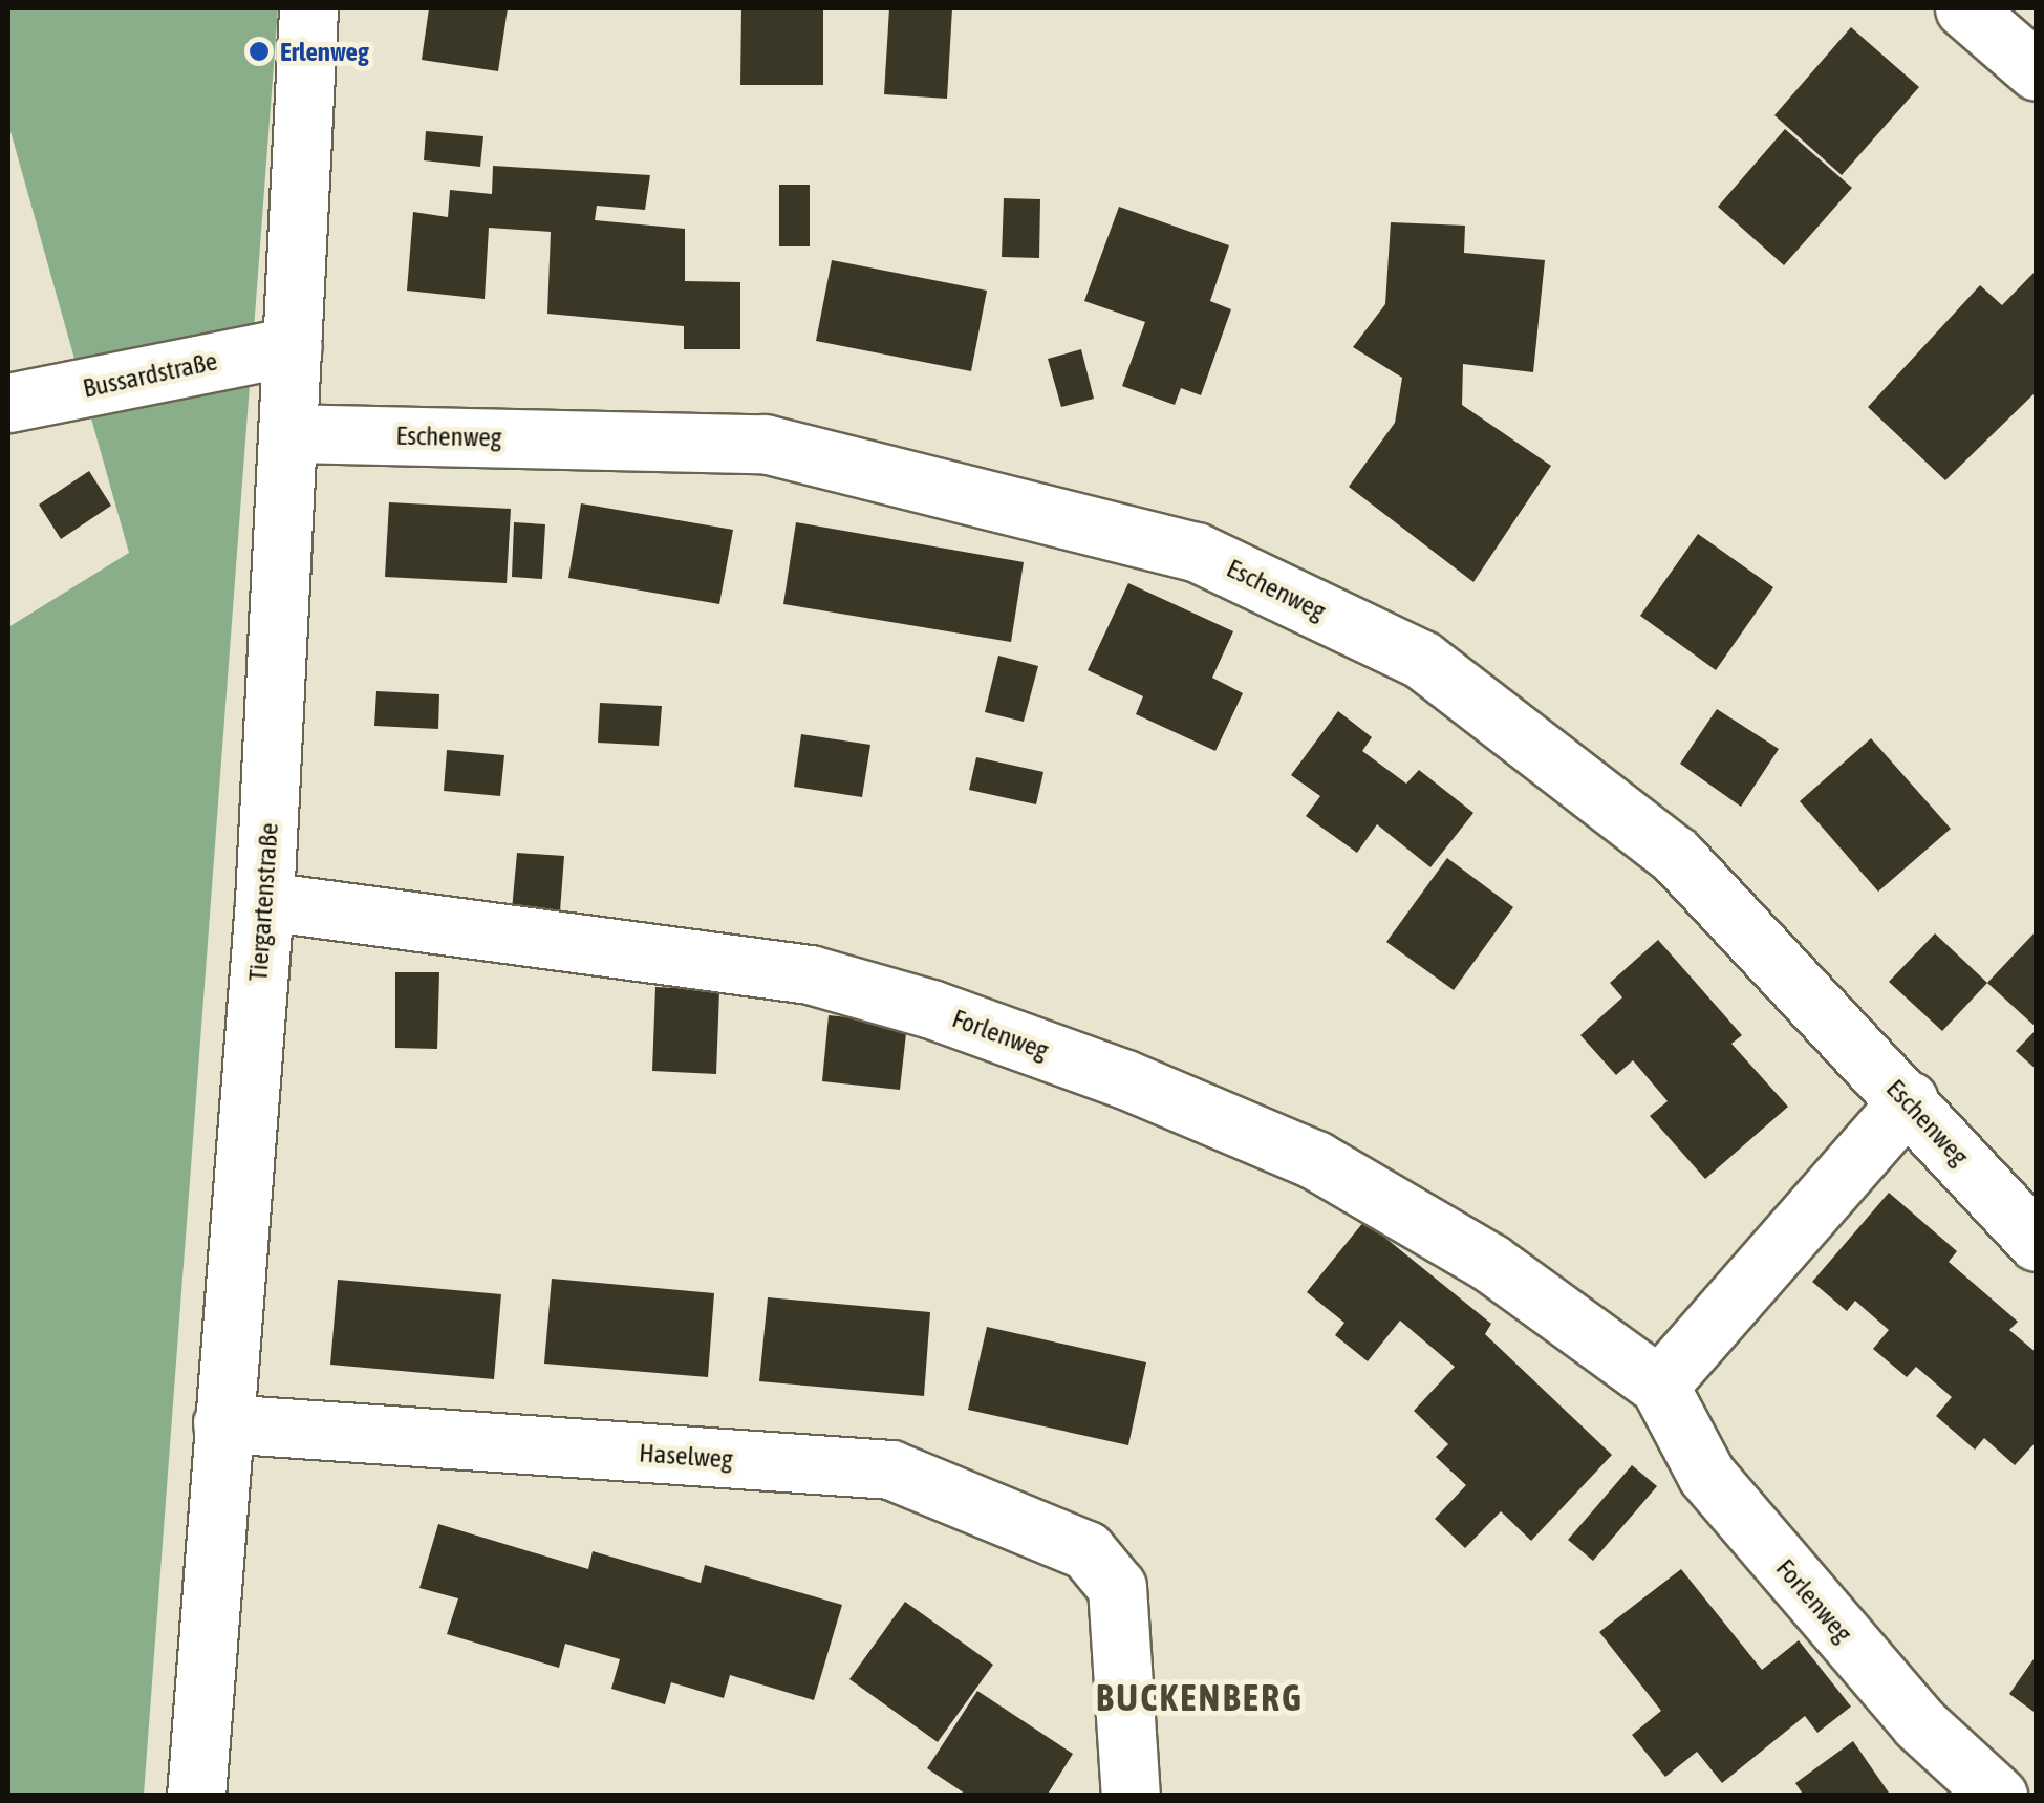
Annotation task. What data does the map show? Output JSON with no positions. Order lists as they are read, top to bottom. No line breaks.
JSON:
{"streets":{"street":["Bussardstraße","Eschenweg","Tiergartenstraße","Forlenweg","Haselweg"]},"crossings":[["Bussardstraße","Tiergartenstraße"],["Eschenweg","Tiergartenstraße"],["Tiergartenstraße","Forlenweg"],["Tiergartenstraße","Haselweg"]],"districts":["BUCKENBERG"],"places":["Erlenweg"]}
